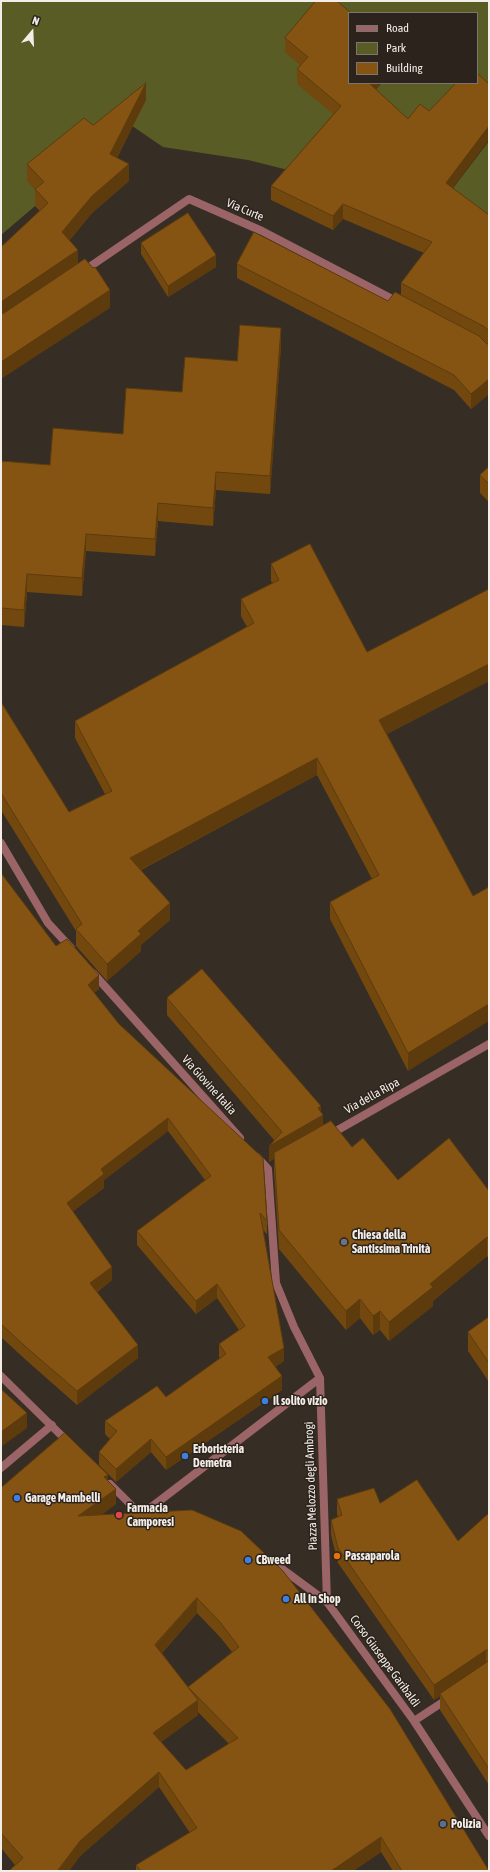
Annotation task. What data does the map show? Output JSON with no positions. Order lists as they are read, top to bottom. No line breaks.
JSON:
{"streets":{"street":["Via Curte","Via Giovine Italia","Via della Ripa","Piazza Melozzo degli Ambrogi","Corso Giuseppe Garibaldi"]},"crossings":[["Via Giovine Italia","Piazza Melozzo degli Ambrogi"],["Piazza Melozzo degli Ambrogi","Corso Giuseppe Garibaldi"]],"places":["Chiesa della Santissima Trinità","Il solito vizio","Erboristeria Demetra","Garage Mambelli","Farmacia Camporesi","Passaparola","CBweed","All In Shop","Polizia"],"legend":["Road","Park","Building"],"north":"top"}
